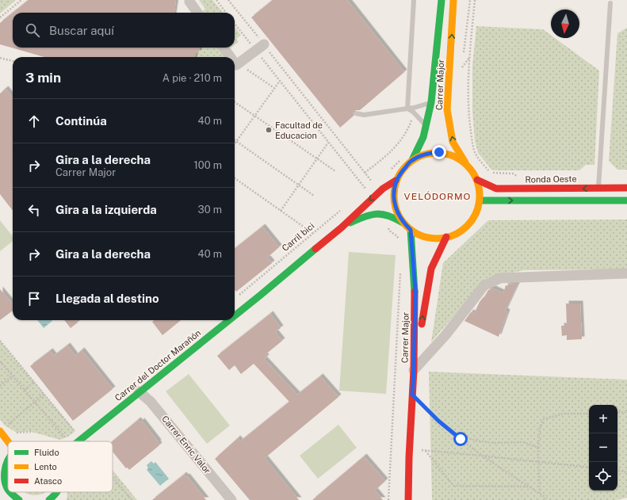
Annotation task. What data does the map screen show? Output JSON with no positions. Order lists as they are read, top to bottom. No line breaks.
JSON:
{"streets":{"street":["Carrer Major","Ronda Oeste","Carrer del Doctor Marañón","Carrer Enric Valor"],"path":["Carril bici"]},"crossings":[["Carrer Major","Ronda Oeste"],["Carrer del Doctor Marañón","Carrer Enric Valor"]],"districts":["VELÓDORMO"],"places":["Facultad de Educacion"],"legend":["Fluido","Lento","Atasco"],"north":"bottom","page":{"search":"Buscar aquí","heading":["3 min","A pie · 210 m"],"list":[["Continúa","40 m"],["Gira a la derecha","Carrer Major","100 m"],["Gira a la izquierda","30 m"],["Gira a la derecha","40 m"],"Llegada al destino"],"map_buttons":["+","−"]}}
